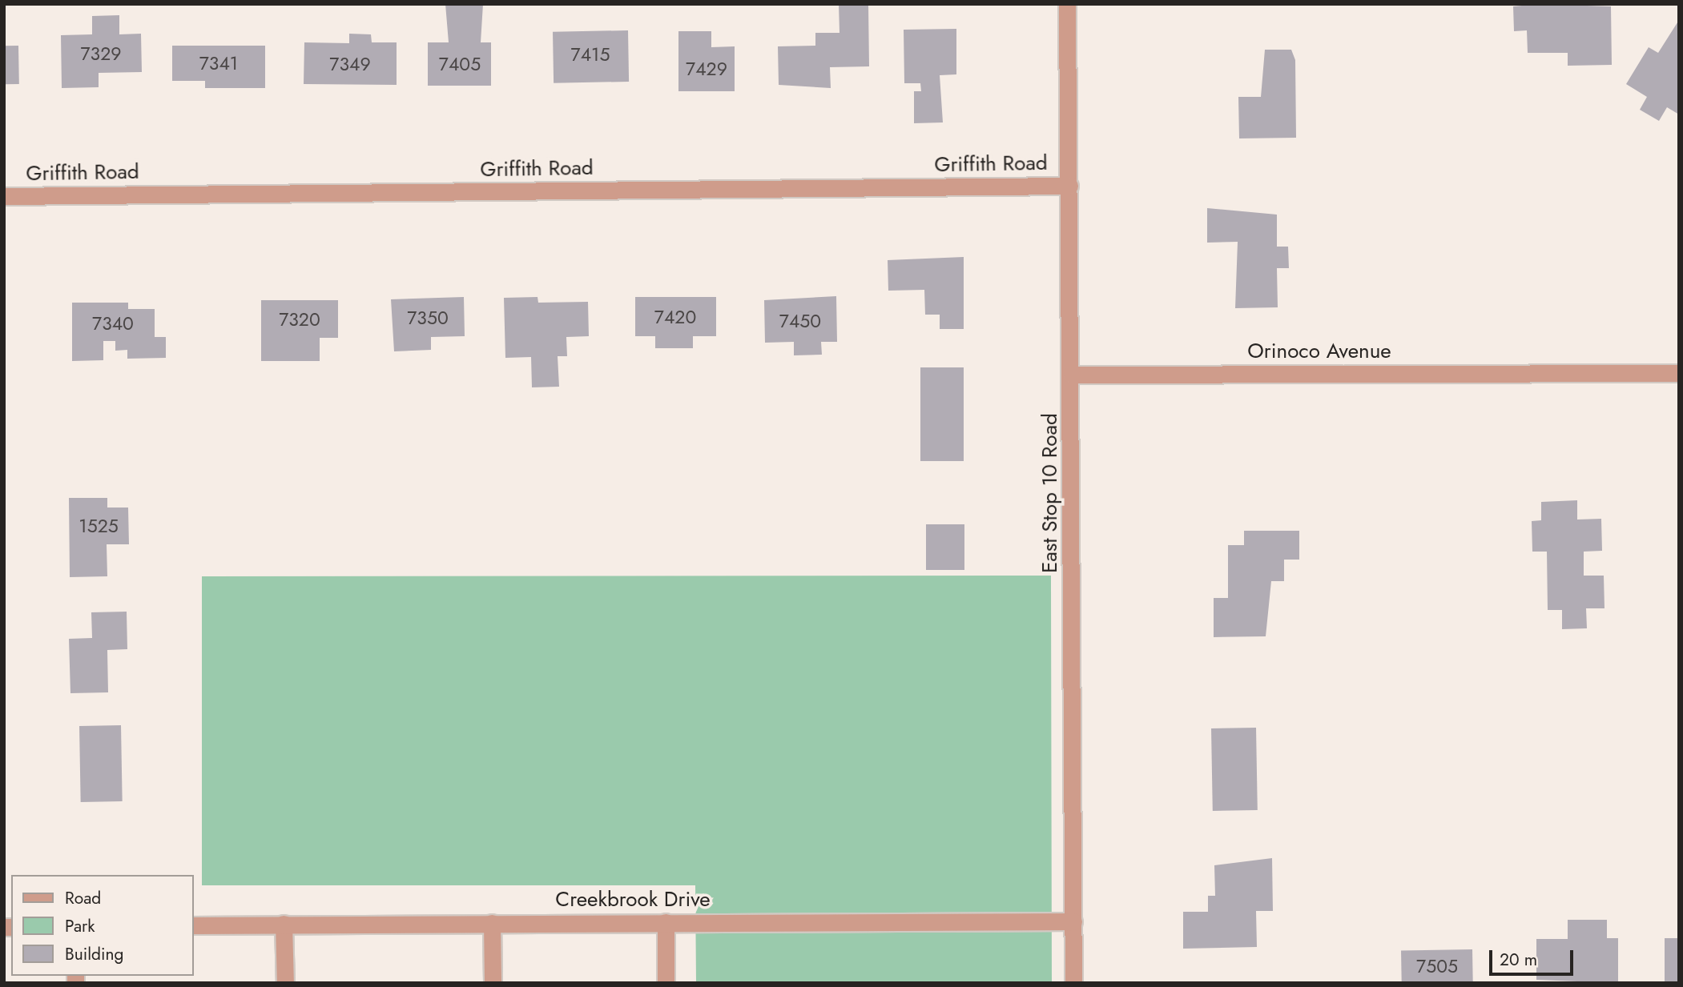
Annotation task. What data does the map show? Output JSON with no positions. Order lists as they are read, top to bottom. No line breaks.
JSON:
{"streets":{"street":["Griffith Road","Orinoco Avenue","East Stop 10 Road","Creekbrook Drive"]},"crossings":[["Griffith Road","East Stop 10 Road"],["Orinoco Avenue","East Stop 10 Road"],["East Stop 10 Road","Creekbrook Drive"]],"house_numbers":["7329","7415","7341","7349","7405","7429","7420","7350","7320","7450","7340","1525","7505"],"legend":["Road","Park","Building"],"scale_bar":"20 m"}
